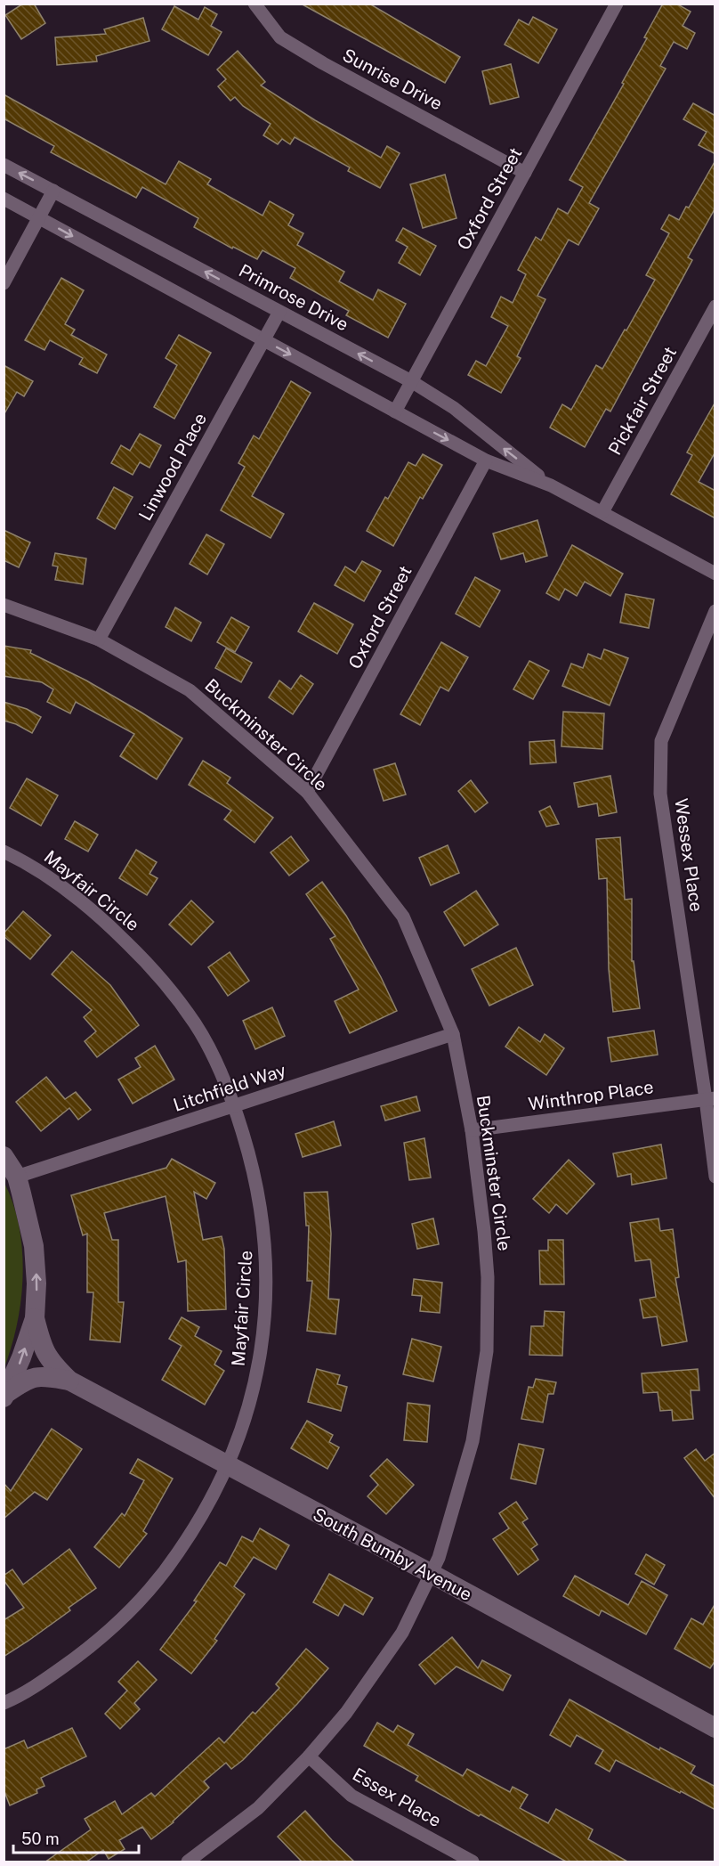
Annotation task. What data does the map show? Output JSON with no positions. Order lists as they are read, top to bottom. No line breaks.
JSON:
{"streets":{"street":["Sunrise Drive","Oxford Street","Primrose Drive","Pickfair Street","Linwood Place","Buckminster Circle","Wessex Place","Mayfair Circle","Litchfield Way","Winthrop Place","South Bumby Avenue","Essex Place"]},"crossings":[["Sunrise Drive","Oxford Street"],["Oxford Street","Primrose Drive"],["Oxford Street","Buckminster Circle"],["Primrose Drive","Pickfair Street"],["Primrose Drive","Linwood Place"],["Linwood Place","Buckminster Circle"],["Buckminster Circle","Litchfield Way"],["Buckminster Circle","Winthrop Place"],["Buckminster Circle","South Bumby Avenue"],["Buckminster Circle","Essex Place"],["Wessex Place","Winthrop Place"],["Mayfair Circle","Litchfield Way"],["Mayfair Circle","South Bumby Avenue"]],"scale_bar":"50 m"}
